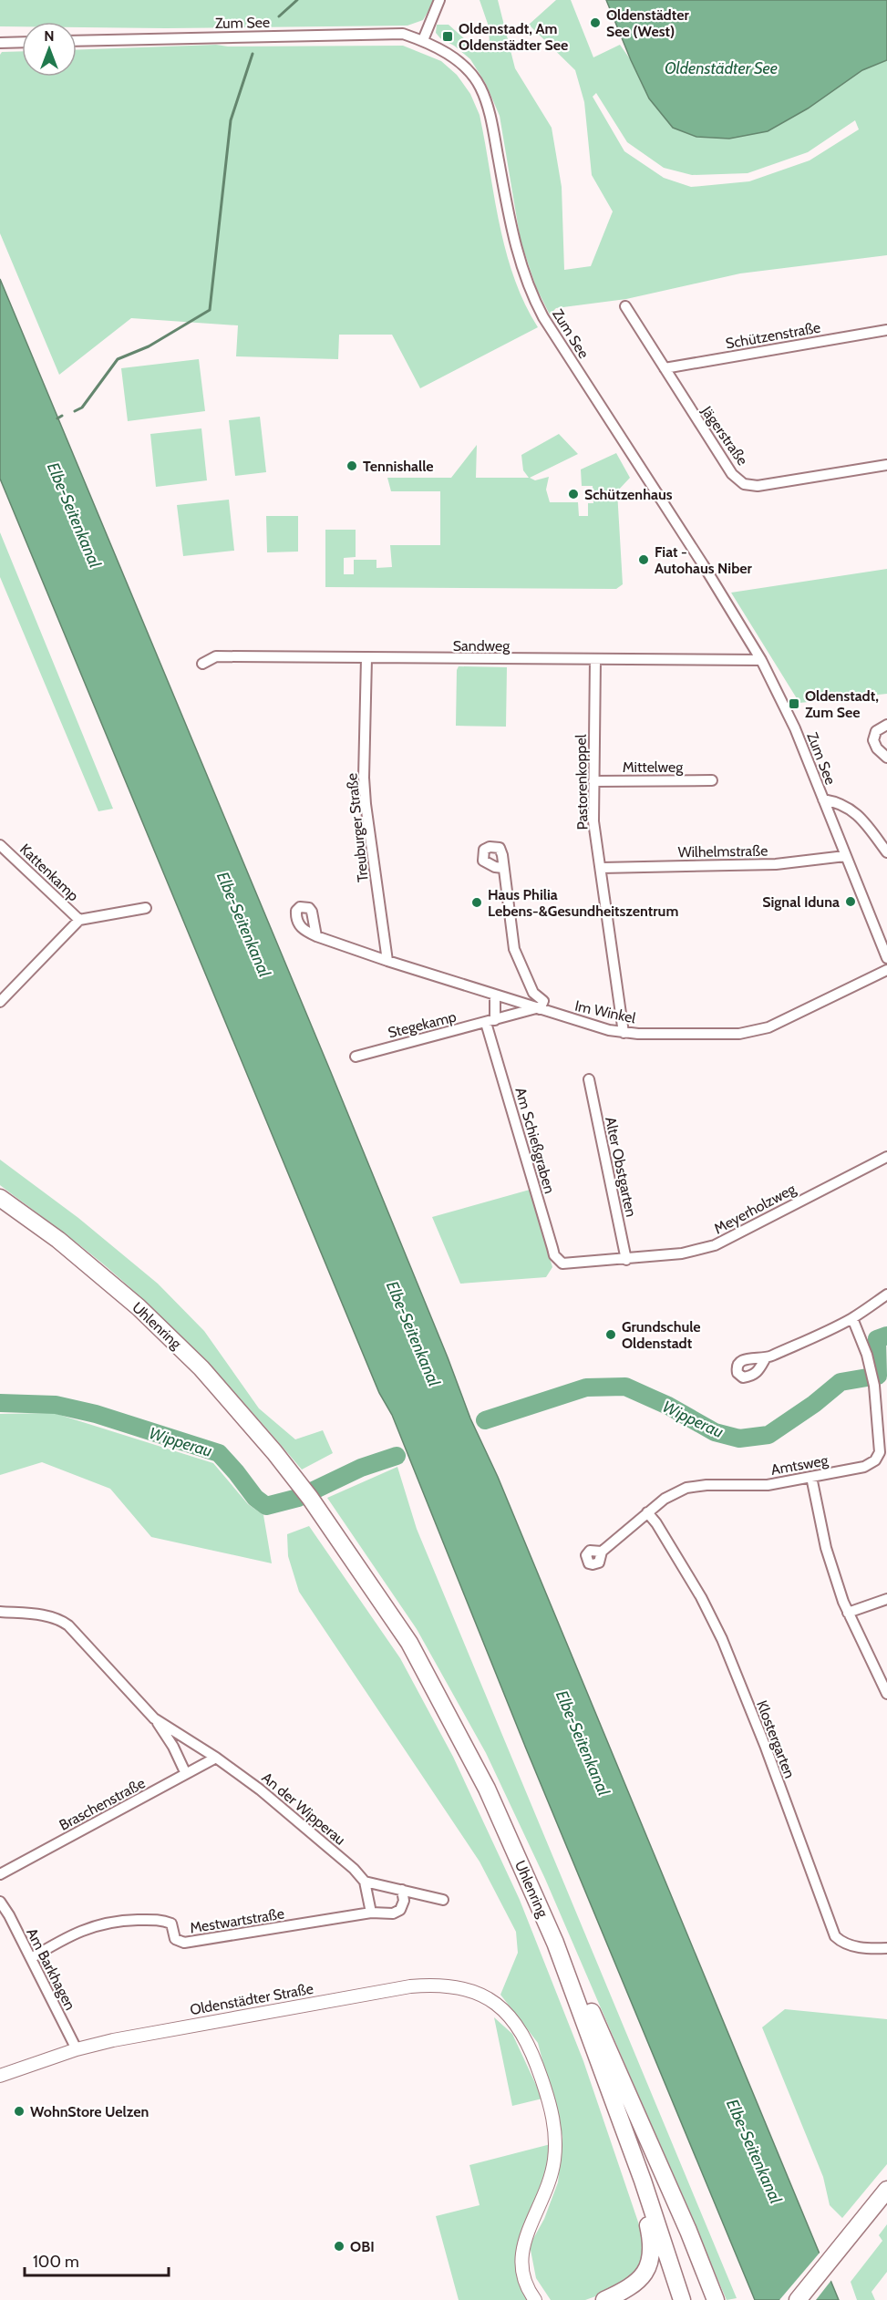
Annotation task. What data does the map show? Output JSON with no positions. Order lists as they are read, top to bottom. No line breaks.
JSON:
{"streets":{"main road":["Uhlenring"],"street":["Zum See","Schützenstraße","Jägerstraße","Sandweg","Mittelweg","Pastorenkoppel","Treuburger Straße","Wilhelmstraße","Kattenkamp","Im Winkel","Stegekamp","Am Schießgraben","Alter Obstgarten","Meyerholzweg","Amtsweg","Klostergarten","Braschenstraße","An der Wipperau","Mestwartstraße","Am Barkhagen","Oldenstädter Straße"]},"crossings":[["Zum See","Sandweg"],["Zum See","Wilhelmstraße"],["Schützenstraße","Jägerstraße"],["Sandweg","Pastorenkoppel"],["Sandweg","Treuburger Straße"],["Mittelweg","Pastorenkoppel"],["Pastorenkoppel","Wilhelmstraße"],["Pastorenkoppel","Im Winkel"],["Treuburger Straße","Im Winkel"],["Im Winkel","Stegekamp"],["Stegekamp","Am Schießgraben"],["Am Schießgraben","Meyerholzweg"],["Alter Obstgarten","Meyerholzweg"],["Amtsweg","Klostergarten"],["Braschenstraße","An der Wipperau"],["Mestwartstraße","Am Barkhagen"],["Am Barkhagen","Oldenstädter Straße"]],"water":["Oldenstädter See","Elbe-Seitenkanal","Wipperau"],"places":{"other":["Oldenstädter See (West)","Tennishalle","Schützenhaus","Fiat - Autohaus Niber","Signal Iduna","Haus Philia Lebens-&Gesundheitszentrum","Grundschule Oldenstadt","WohnStore Uelzen","OBI"],"transit":["Oldenstadt, Am Oldenstädter See","Oldenstadt, Zum See"]},"scale_bar":"100 m","north":"top"}
